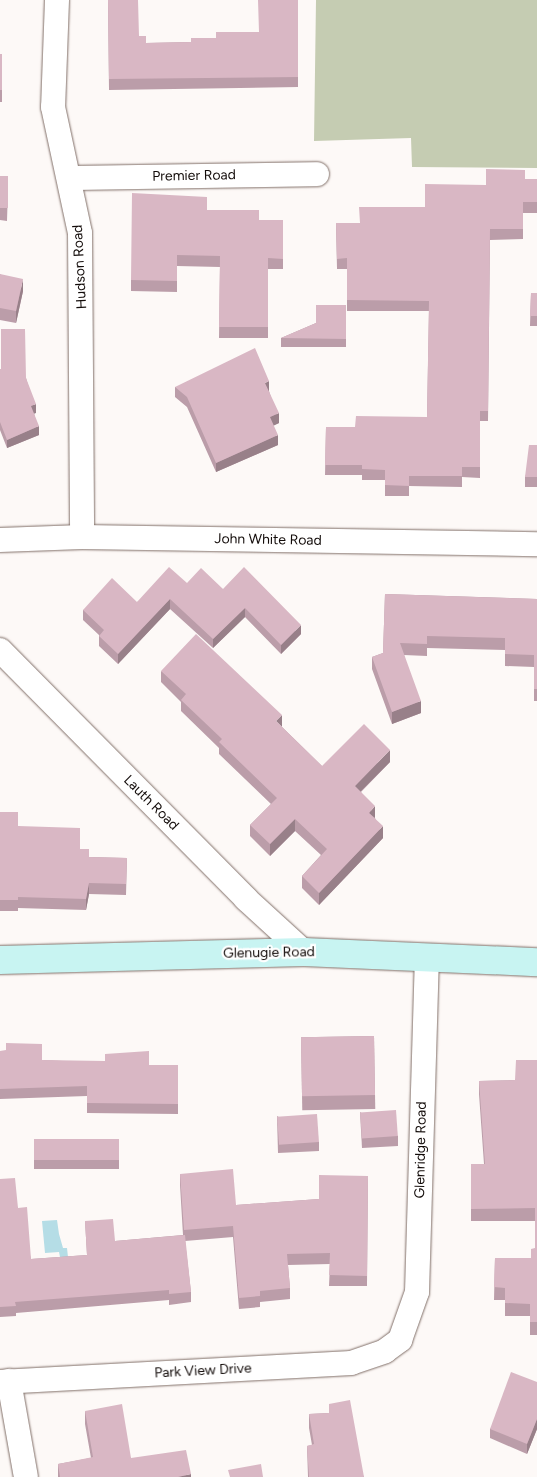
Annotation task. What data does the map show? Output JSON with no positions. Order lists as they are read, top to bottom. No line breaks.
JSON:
{"streets":{"street":["Premier Road","Hudson Road","John White Road","Lauth Road","Glenugie Road","Glenridge Road","Park View Drive"]},"crossings":[["Premier Road","Hudson Road"],["Hudson Road","John White Road"],["Lauth Road","Glenugie Road"],["Glenugie Road","Glenridge Road"],["Glenridge Road","Park View Drive"]]}
